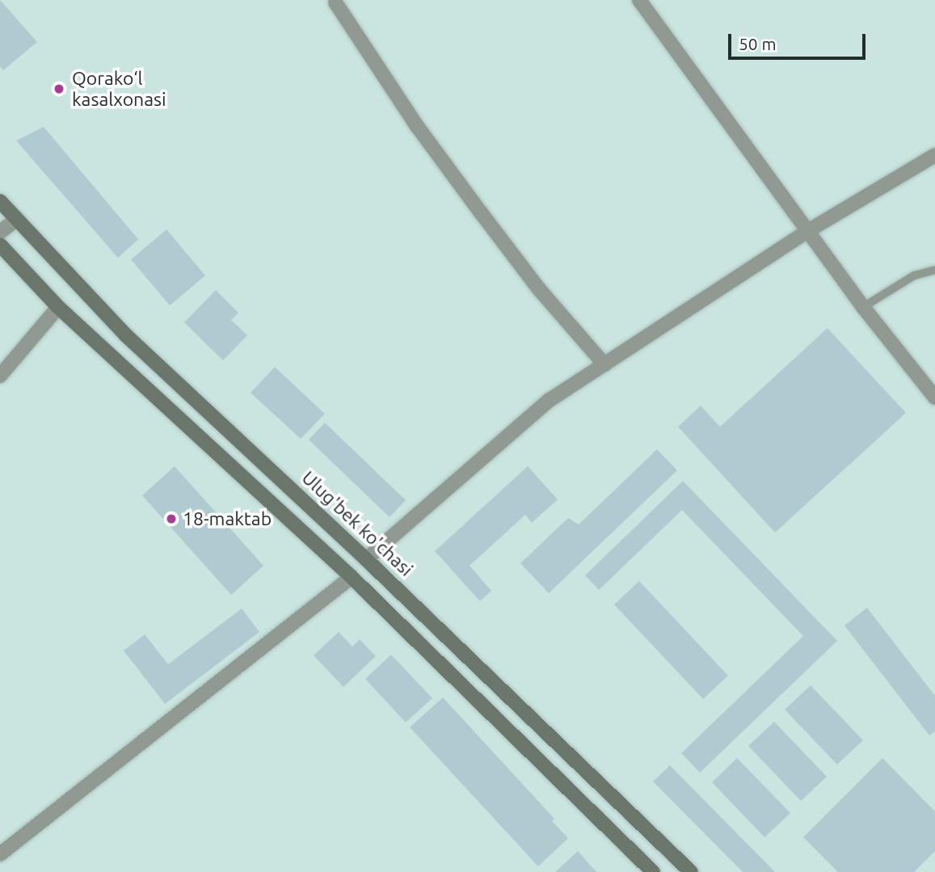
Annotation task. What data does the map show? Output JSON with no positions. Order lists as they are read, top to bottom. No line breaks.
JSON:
{"streets":{"main road":["Ulug'bek ko'chasi"]},"places":["Qorako‘l kasalxonasi","18-maktab"],"scale_bar":"50 m"}
